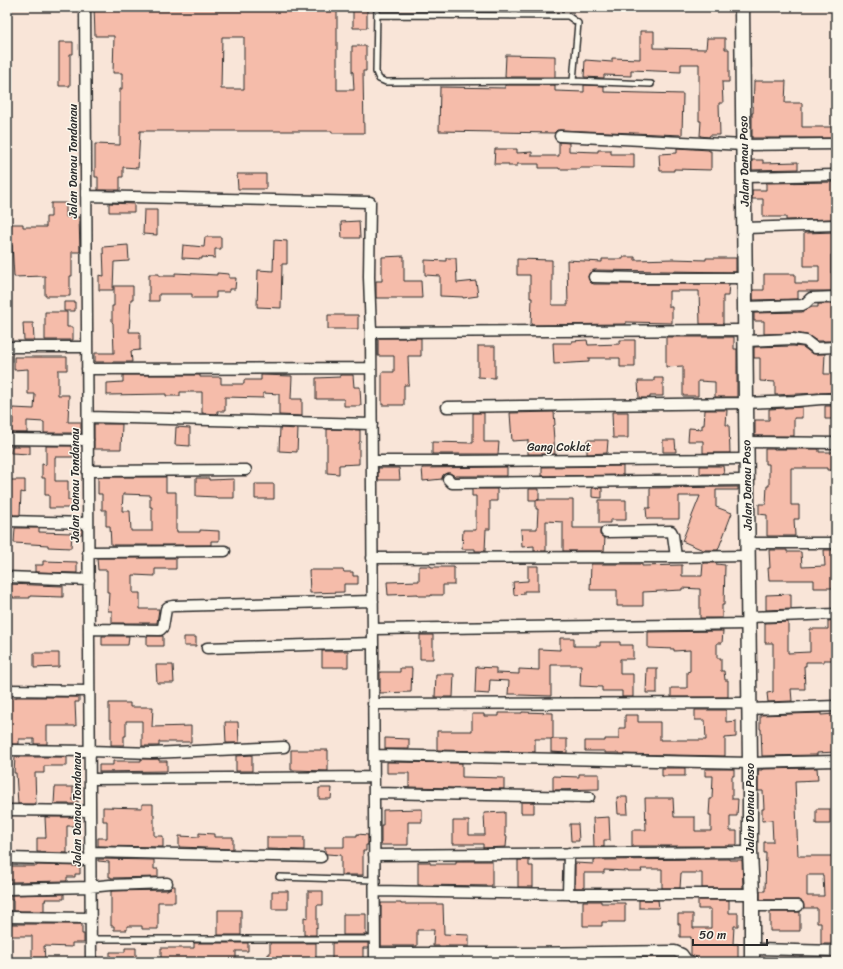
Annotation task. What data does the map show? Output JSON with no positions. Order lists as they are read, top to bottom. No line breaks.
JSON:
{"streets":{"street":["Jalan Danau Tondanau","Jalan Danau Poso","Gang Coklat"]},"crossings":[["Jalan Danau Poso","Gang Coklat"]],"scale_bar":"50 m"}
